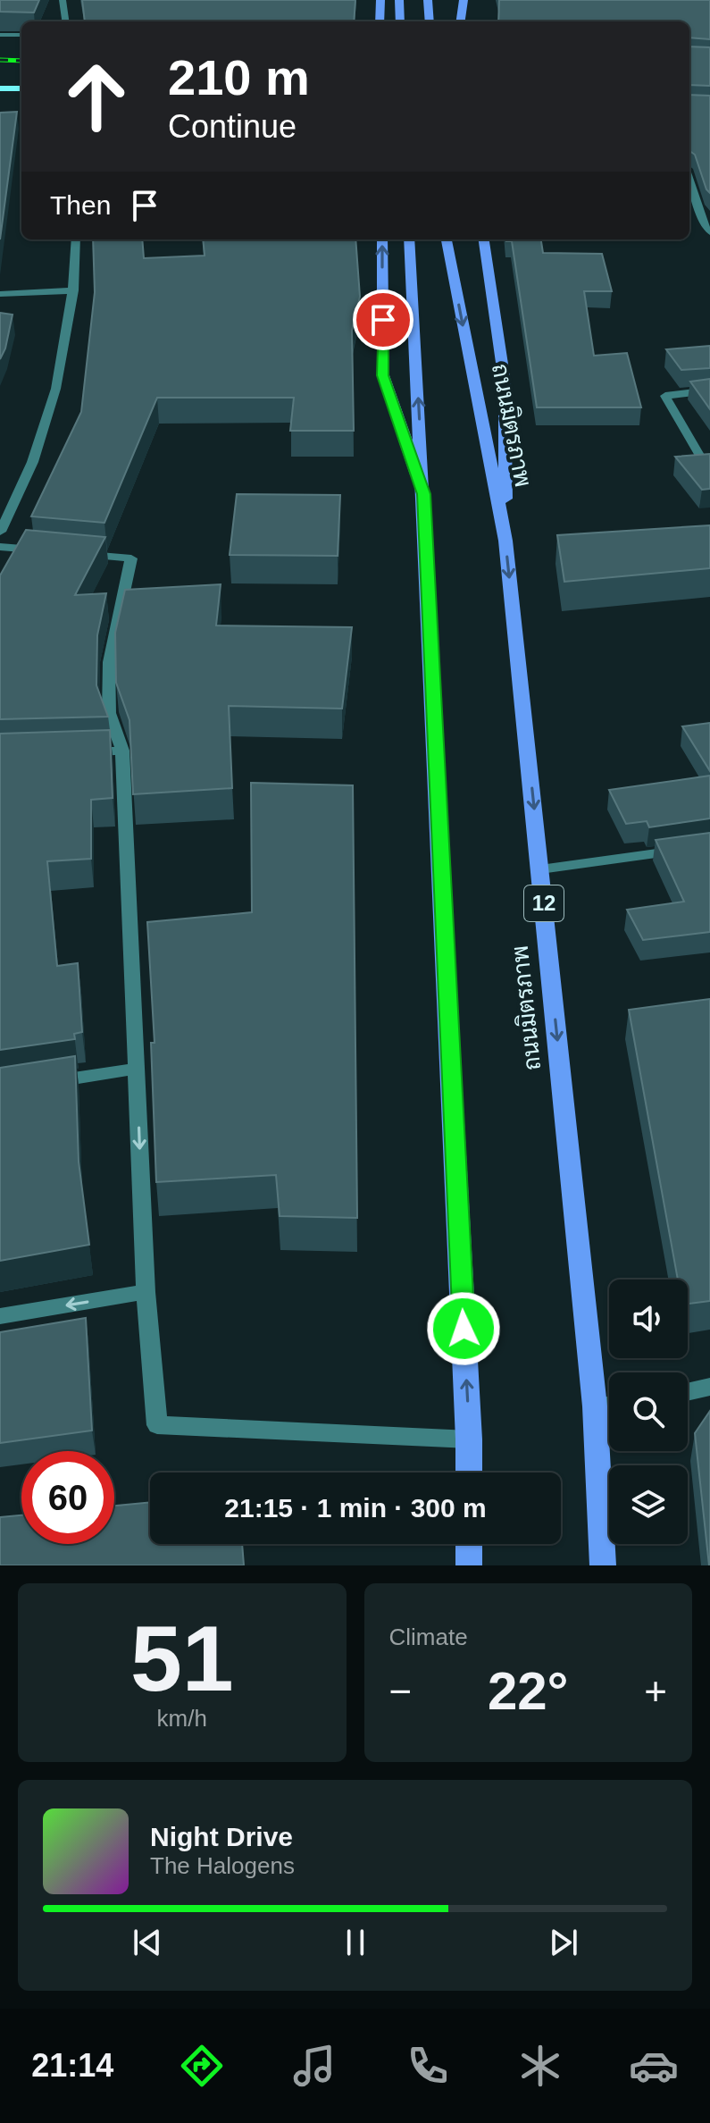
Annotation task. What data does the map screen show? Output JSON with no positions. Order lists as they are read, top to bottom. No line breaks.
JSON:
{"streets":{"main road":["ถนนมิตรภาพ","12"]},"page":{"turn":["210 m","Continue"],"then":"Then","limit":"60","trip":"21:15 · 1 min · 300 m","tile":[["51","km/h"],"Climate"],"heat":["−","22°","+"],"song":["Night Drive","The Halogens"],"tabs":"21:14"}}
